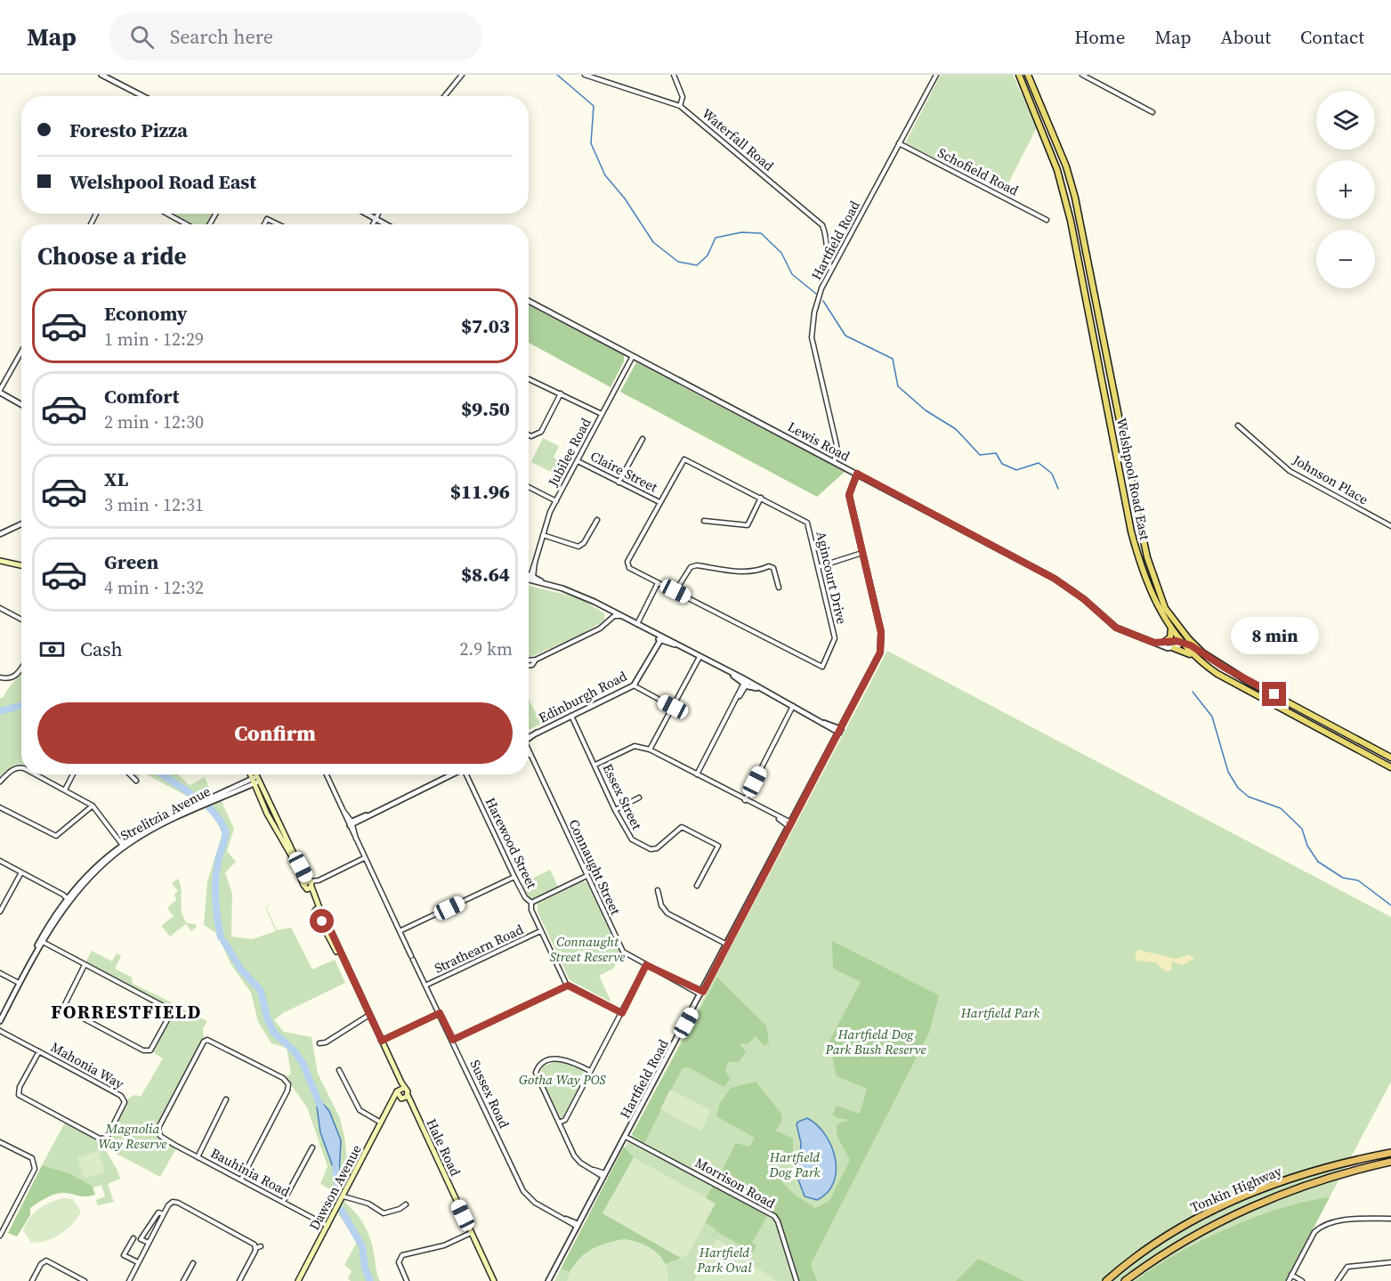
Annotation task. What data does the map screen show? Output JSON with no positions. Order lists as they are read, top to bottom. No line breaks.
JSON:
{"streets":{"highway":["Tonkin Highway"],"main road":["Welshpool Road East","Hale Road","Dawson Avenue"],"street":["Waterfall Road","Schofield Road","Hartfield Road","Lewis Road","Jubilee Road","Claire Street","Johnson Place","Agincourt Drive","Edinburgh Road","Essex Street","Strelitzia Avenue","Harewood Street","Connaught Street","Strathearn Road","Mahonia Way","Sussex Road","Bauhinia Road","Morrison Road"]},"crossings":[["Waterfall Road","Hartfield Road"],["Schofield Road","Hartfield Road"],["Hartfield Road","Lewis Road"],["Hartfield Road","Connaught Street"],["Hartfield Road","Sussex Road"],["Hartfield Road","Morrison Road"],["Lewis Road","Jubilee Road"],["Lewis Road","Welshpool Road East"],["Jubilee Road","Claire Street"],["Claire Street","Agincourt Drive"],["Edinburgh Road","Essex Street"],["Harewood Street","Strathearn Road"],["Strathearn Road","Sussex Road"],["Bauhinia Road","Dawson Avenue"]],"districts":["FORRESTFIELD"],"parks":["Connaught Street Reserve","Hartfield Park","Hartfield Dog Park Bush Reserve","Gotha Way POS","Magnolia Way Reserve","Hartfield Dog Park","Hartfield Park Oval"],"page":{"header":"Map","search":"Search here","nav":["Home","Map","About","Contact"],"map_buttons":["+","−"],"banner":["Foresto Pizza","Welshpool Road East"],"heading":"Choose a ride","list":[{"name":"Economy","note":"1 min · 12:29","value":"$7.03"},{"name":"Comfort","note":"2 min · 12:30","value":"$9.50"},{"name":"XL","note":"3 min · 12:31","value":"$11.96"},{"name":"Green","note":"4 min · 12:32","value":"$8.64"}],"bubble":"8 min","pay":["Cash","2.9 km"],"buttons":"Confirm"}}
